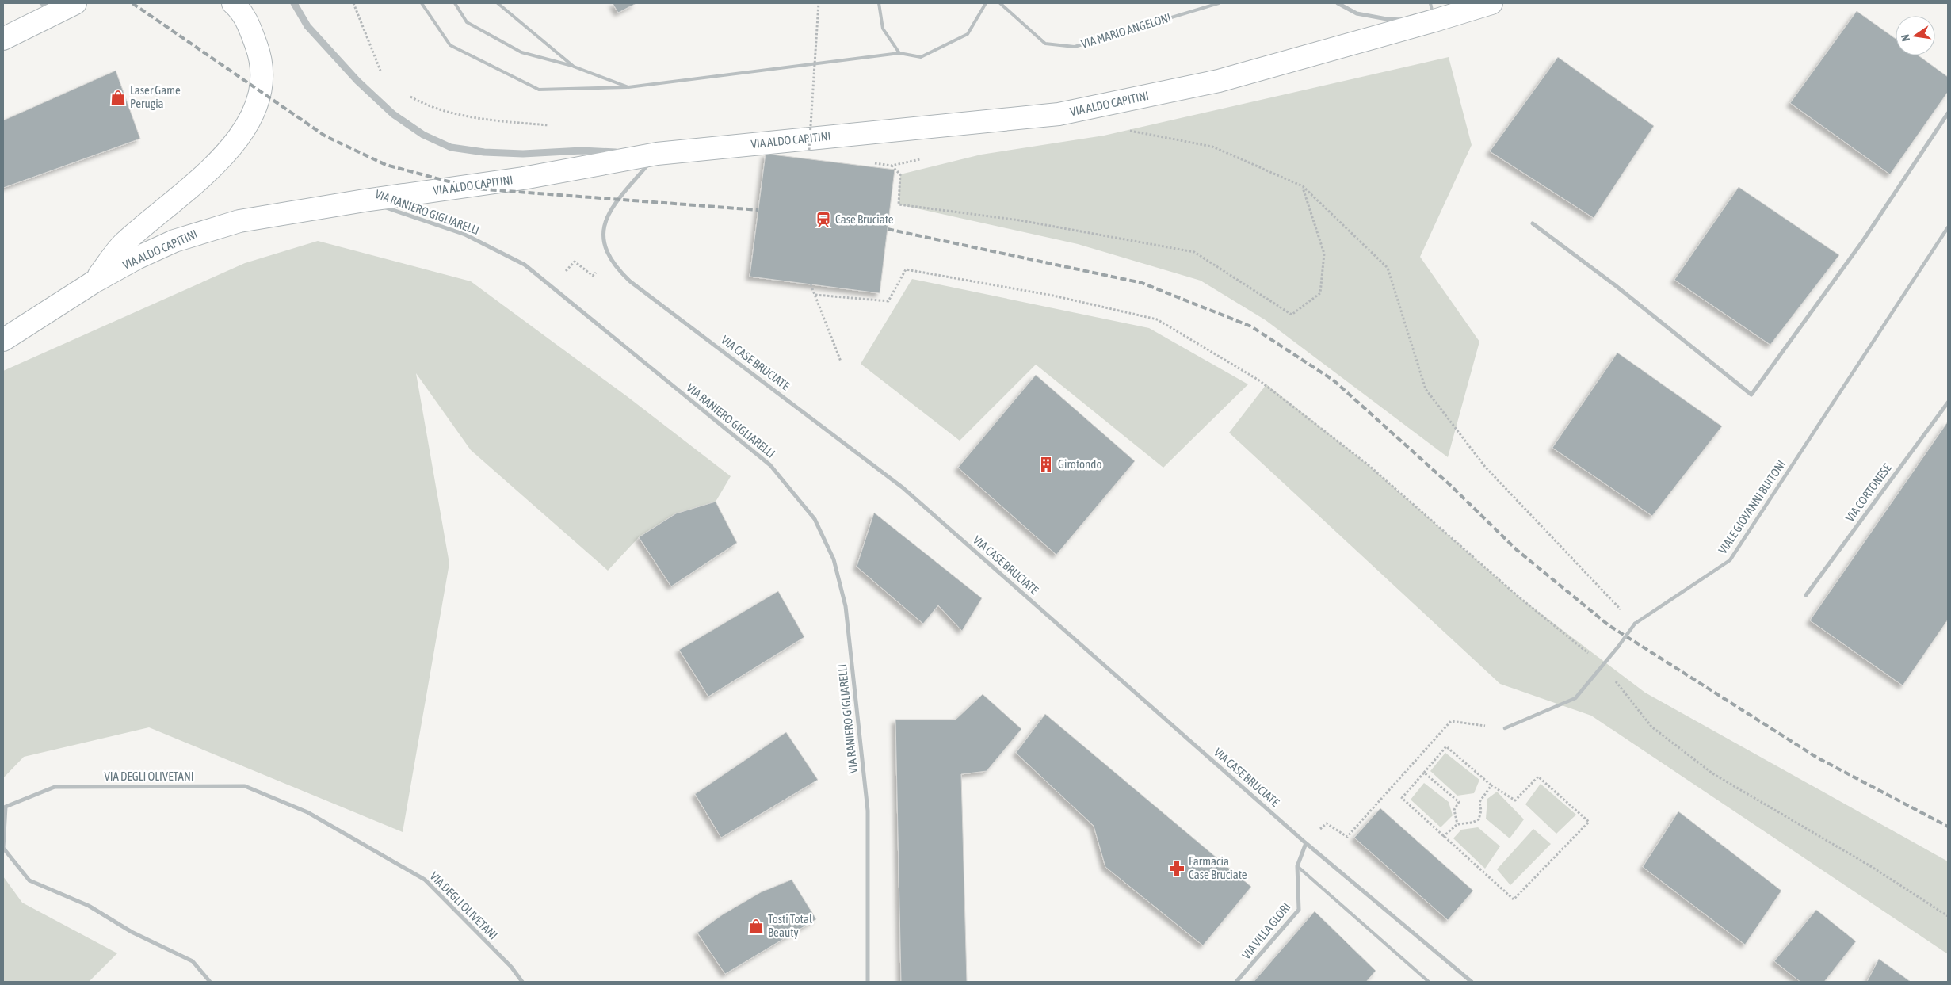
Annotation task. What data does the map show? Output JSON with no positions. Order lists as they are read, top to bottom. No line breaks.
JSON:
{"streets":{"main road":["VIA ALDO CAPITINI"],"street":["VIA RANIERO GIGLIARELLI","VIA CASE BRUCIATE","VIA CORTONESE","VIALE GIOVANNI BUITONI","VIA DEGLI OLIVETANI","VIA VILLA GLORI"],"lane":["VIA MARIO ANGELONI"]},"crossings":[["VIA ALDO CAPITINI","VIA RANIERO GIGLIARELLI"],["VIA ALDO CAPITINI","VIA CASE BRUCIATE"],["VIA CASE BRUCIATE","VIA VILLA GLORI"]],"places":{"shop":["Laser Game Perugia","Tosti Total Beauty"],"station":["Case Bruciate"],"building":["Girotondo"],"pharmacy":["Farmacia Case Bruciate"]},"north":"left"}
